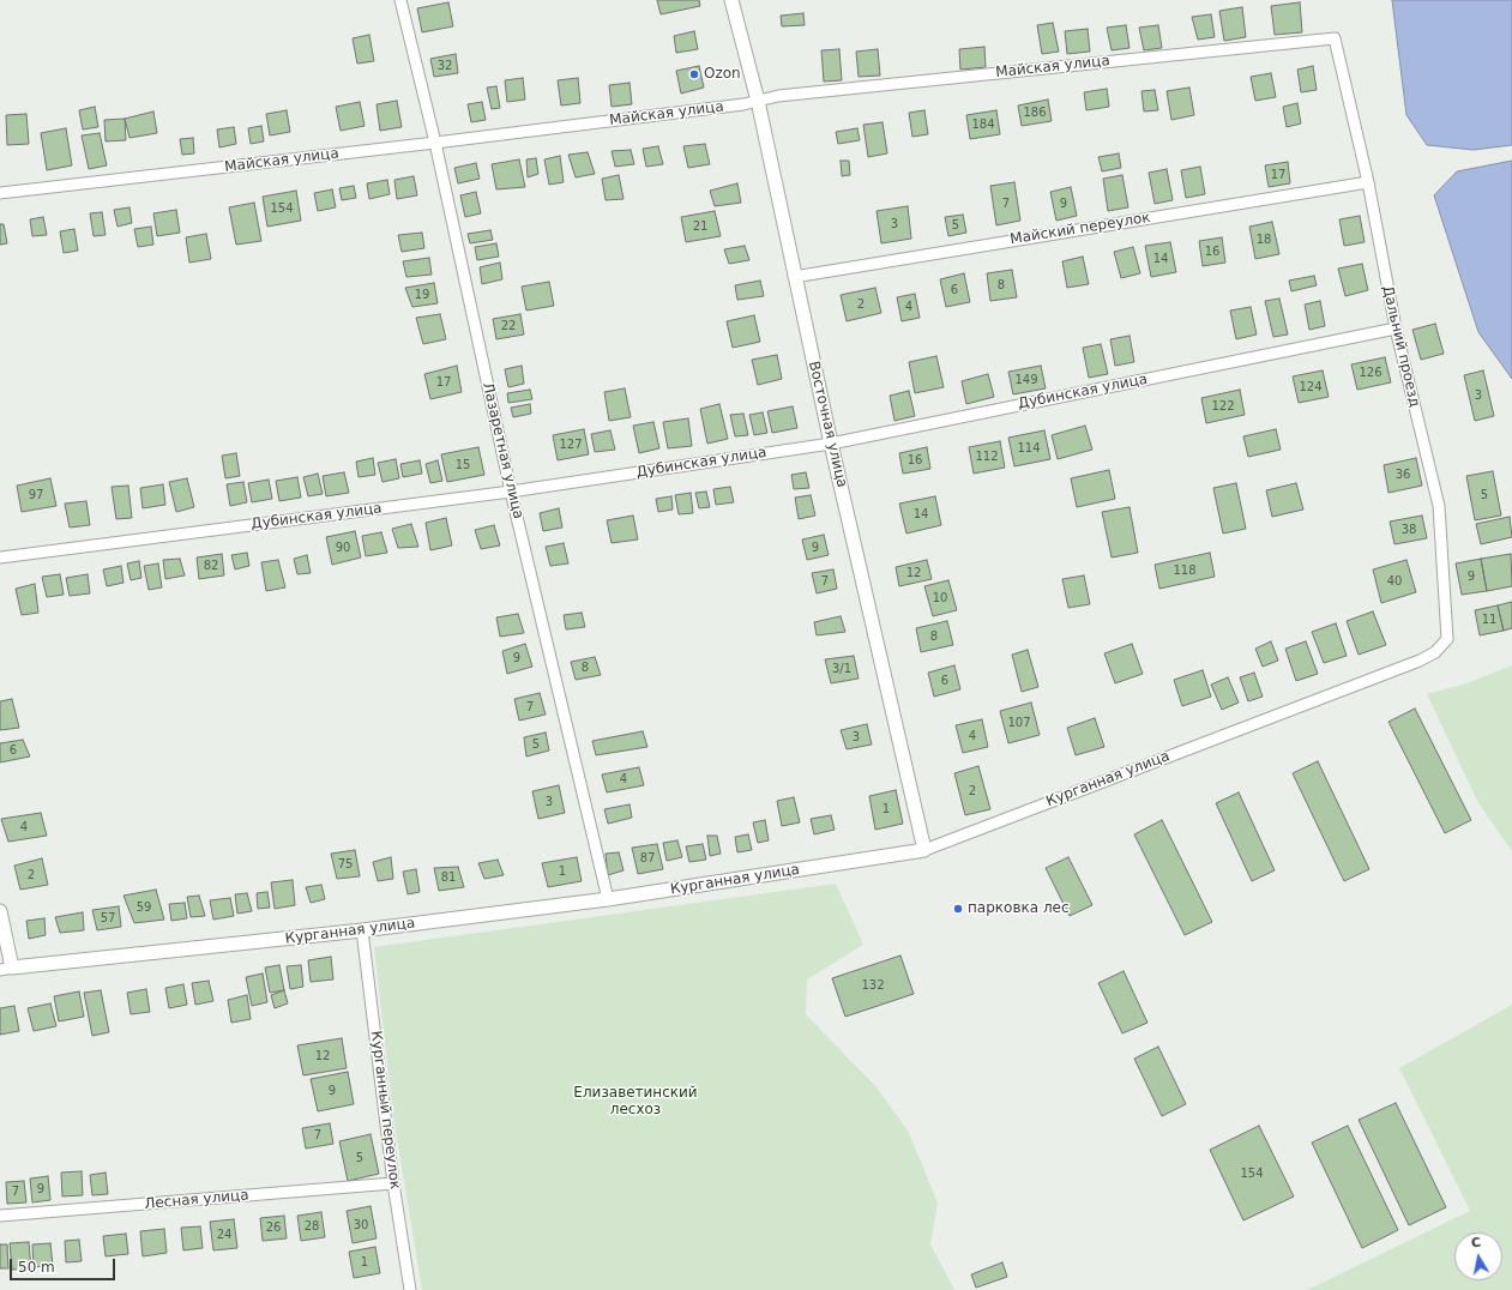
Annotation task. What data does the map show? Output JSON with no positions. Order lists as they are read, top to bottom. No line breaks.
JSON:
{"streets":{"street":["Майская улица","Майский переулок","Дальний проезд","Дубинская улица","Восточная улица","Лазаретная улица","Курганная улица","Курганный переулок","Лесная улица"]},"crossings":[["Майская улица","Дальний проезд"],["Майская улица","Восточная улица"],["Майская улица","Лазаретная улица"],["Майский переулок","Дальний проезд"],["Майский переулок","Восточная улица"],["Дальний проезд","Дубинская улица"],["Дальний проезд","Курганная улица"],["Дубинская улица","Восточная улица"],["Дубинская улица","Лазаретная улица"],["Восточная улица","Курганная улица"],["Лазаретная улица","Курганная улица"],["Курганная улица","Курганный переулок"],["Курганный переулок","Лесная улица"]],"parks":["Елизаветинский лесхоз"],"places":["Ozon","парковка лес"],"house_numbers":["32","186","184","17","7","9","154","3","5","21","18","16","14","8","6","19","2","4","22","126","149","17","124","3","122","127","114","112","16","15","36","97","5","14","38","90","9","82","118","12","9","7","40","10","11","8","9","8","3/1","6","7","107","4","3","5","6","4","2","3","1","4","87","75","1","2","81","59","57","132","12","9","7","5","154","9","7","30","28","26","24","1"],"scale_bar":"50 m","north":"top"}
